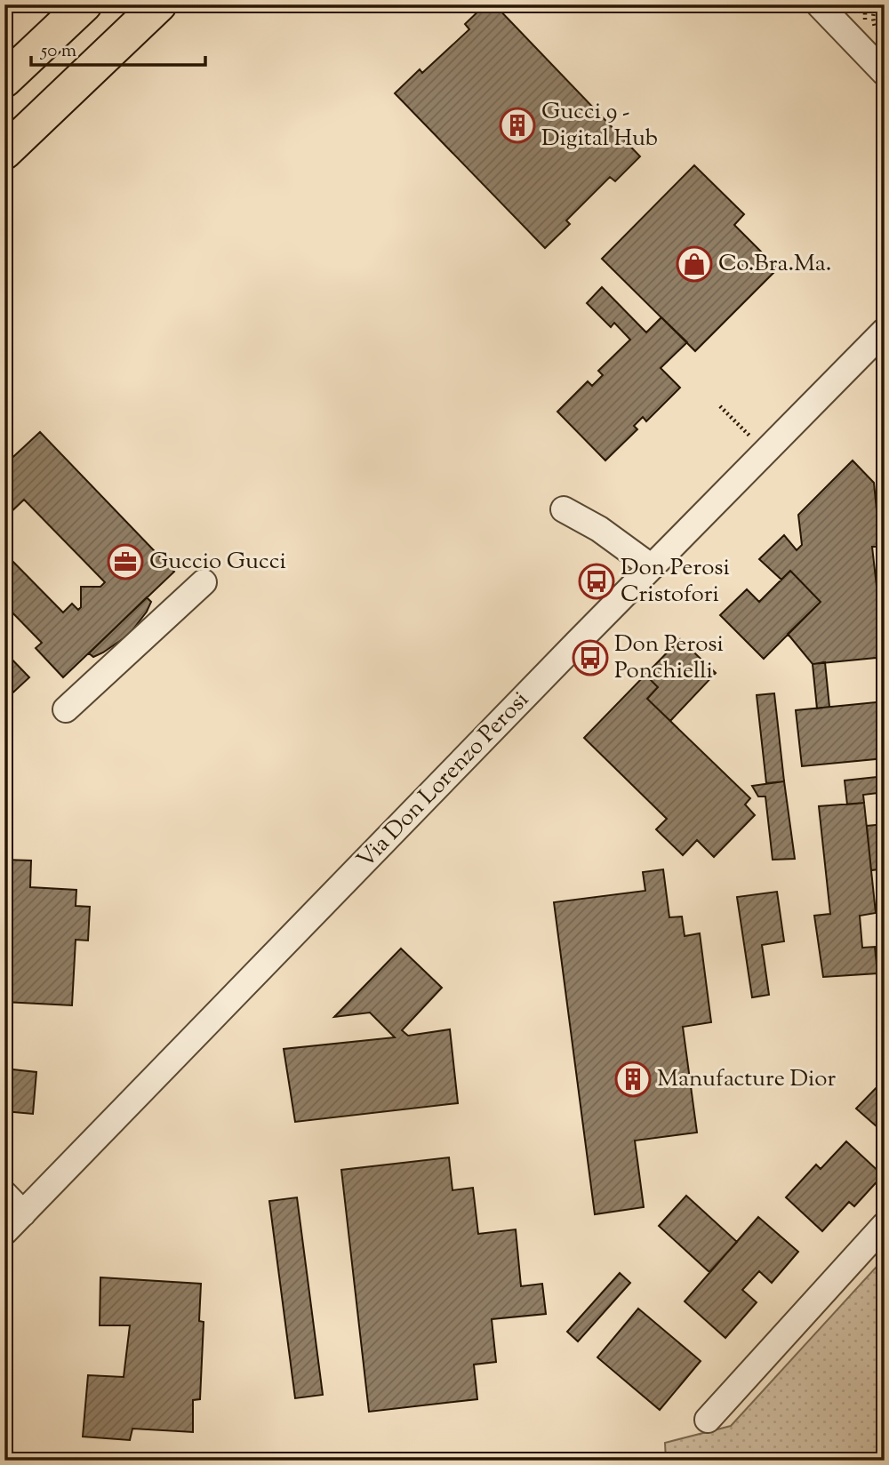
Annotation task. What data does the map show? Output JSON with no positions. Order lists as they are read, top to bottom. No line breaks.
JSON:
{"streets":{"street":["Via Don Lorenzo Perosi"]},"places":{"building":["Gucci 9 - Digital Hub","Manufacture Dior"],"shop":["Co.Bra.Ma."],"office":["Guccio Gucci"],"bus stop":["Don Perosi Cristofori","Don Perosi Ponchielli"]},"scale_bar":"50 m"}
